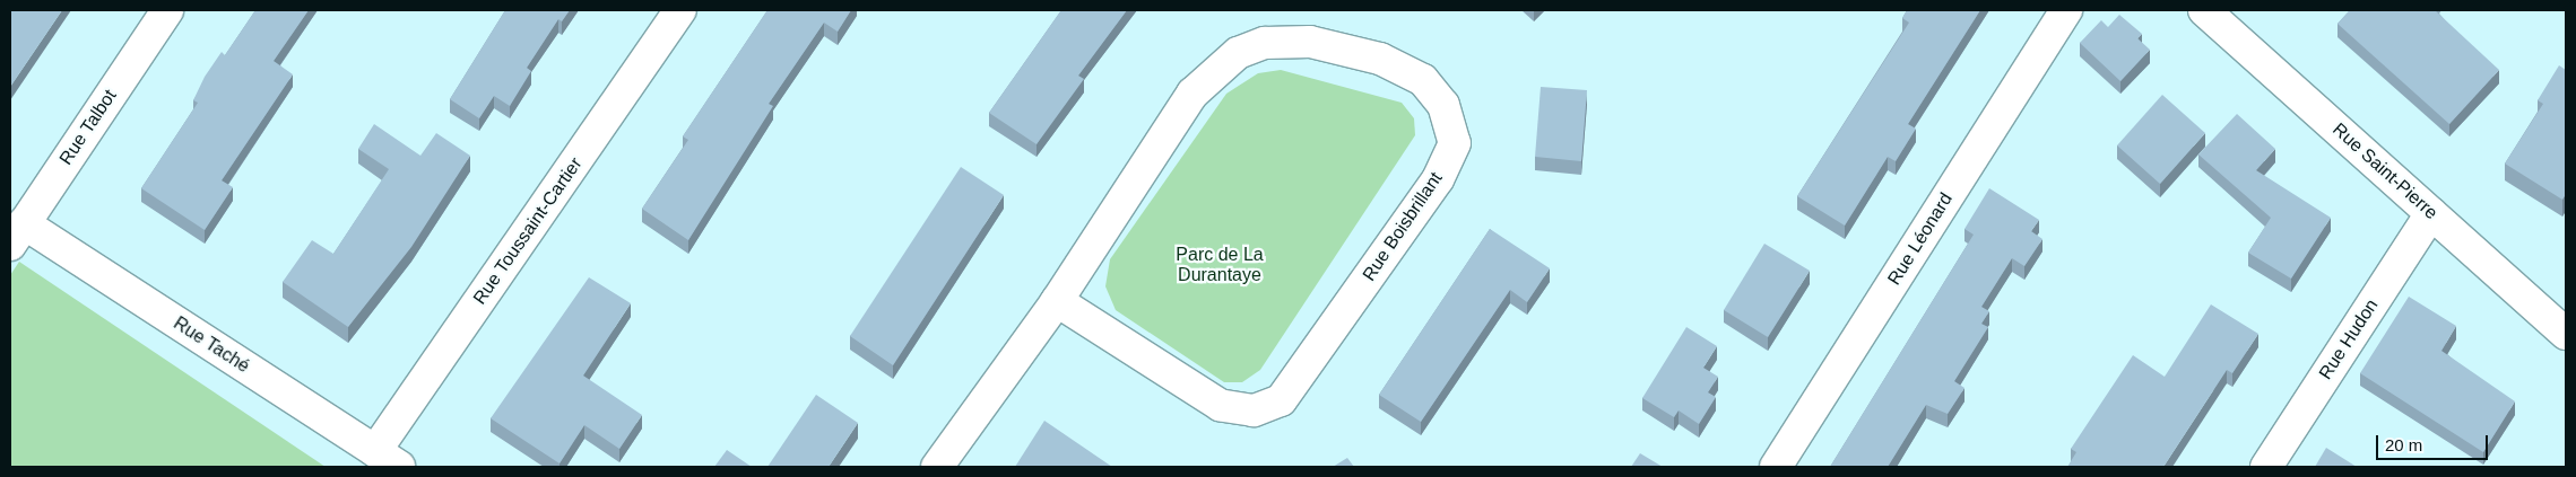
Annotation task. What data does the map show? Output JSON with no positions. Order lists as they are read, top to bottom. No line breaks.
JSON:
{"streets":{"street":["Rue Talbot","Rue Saint-Pierre","Rue Boisbrillant","Rue Toussaint-Cartier","Rue Léonard","Rue Hudon","Rue Taché"]},"crossings":[["Rue Talbot","Rue Taché"],["Rue Saint-Pierre","Rue Hudon"],["Rue Toussaint-Cartier","Rue Taché"]],"parks":["Parc de La Durantaye"],"scale_bar":"20 m"}
